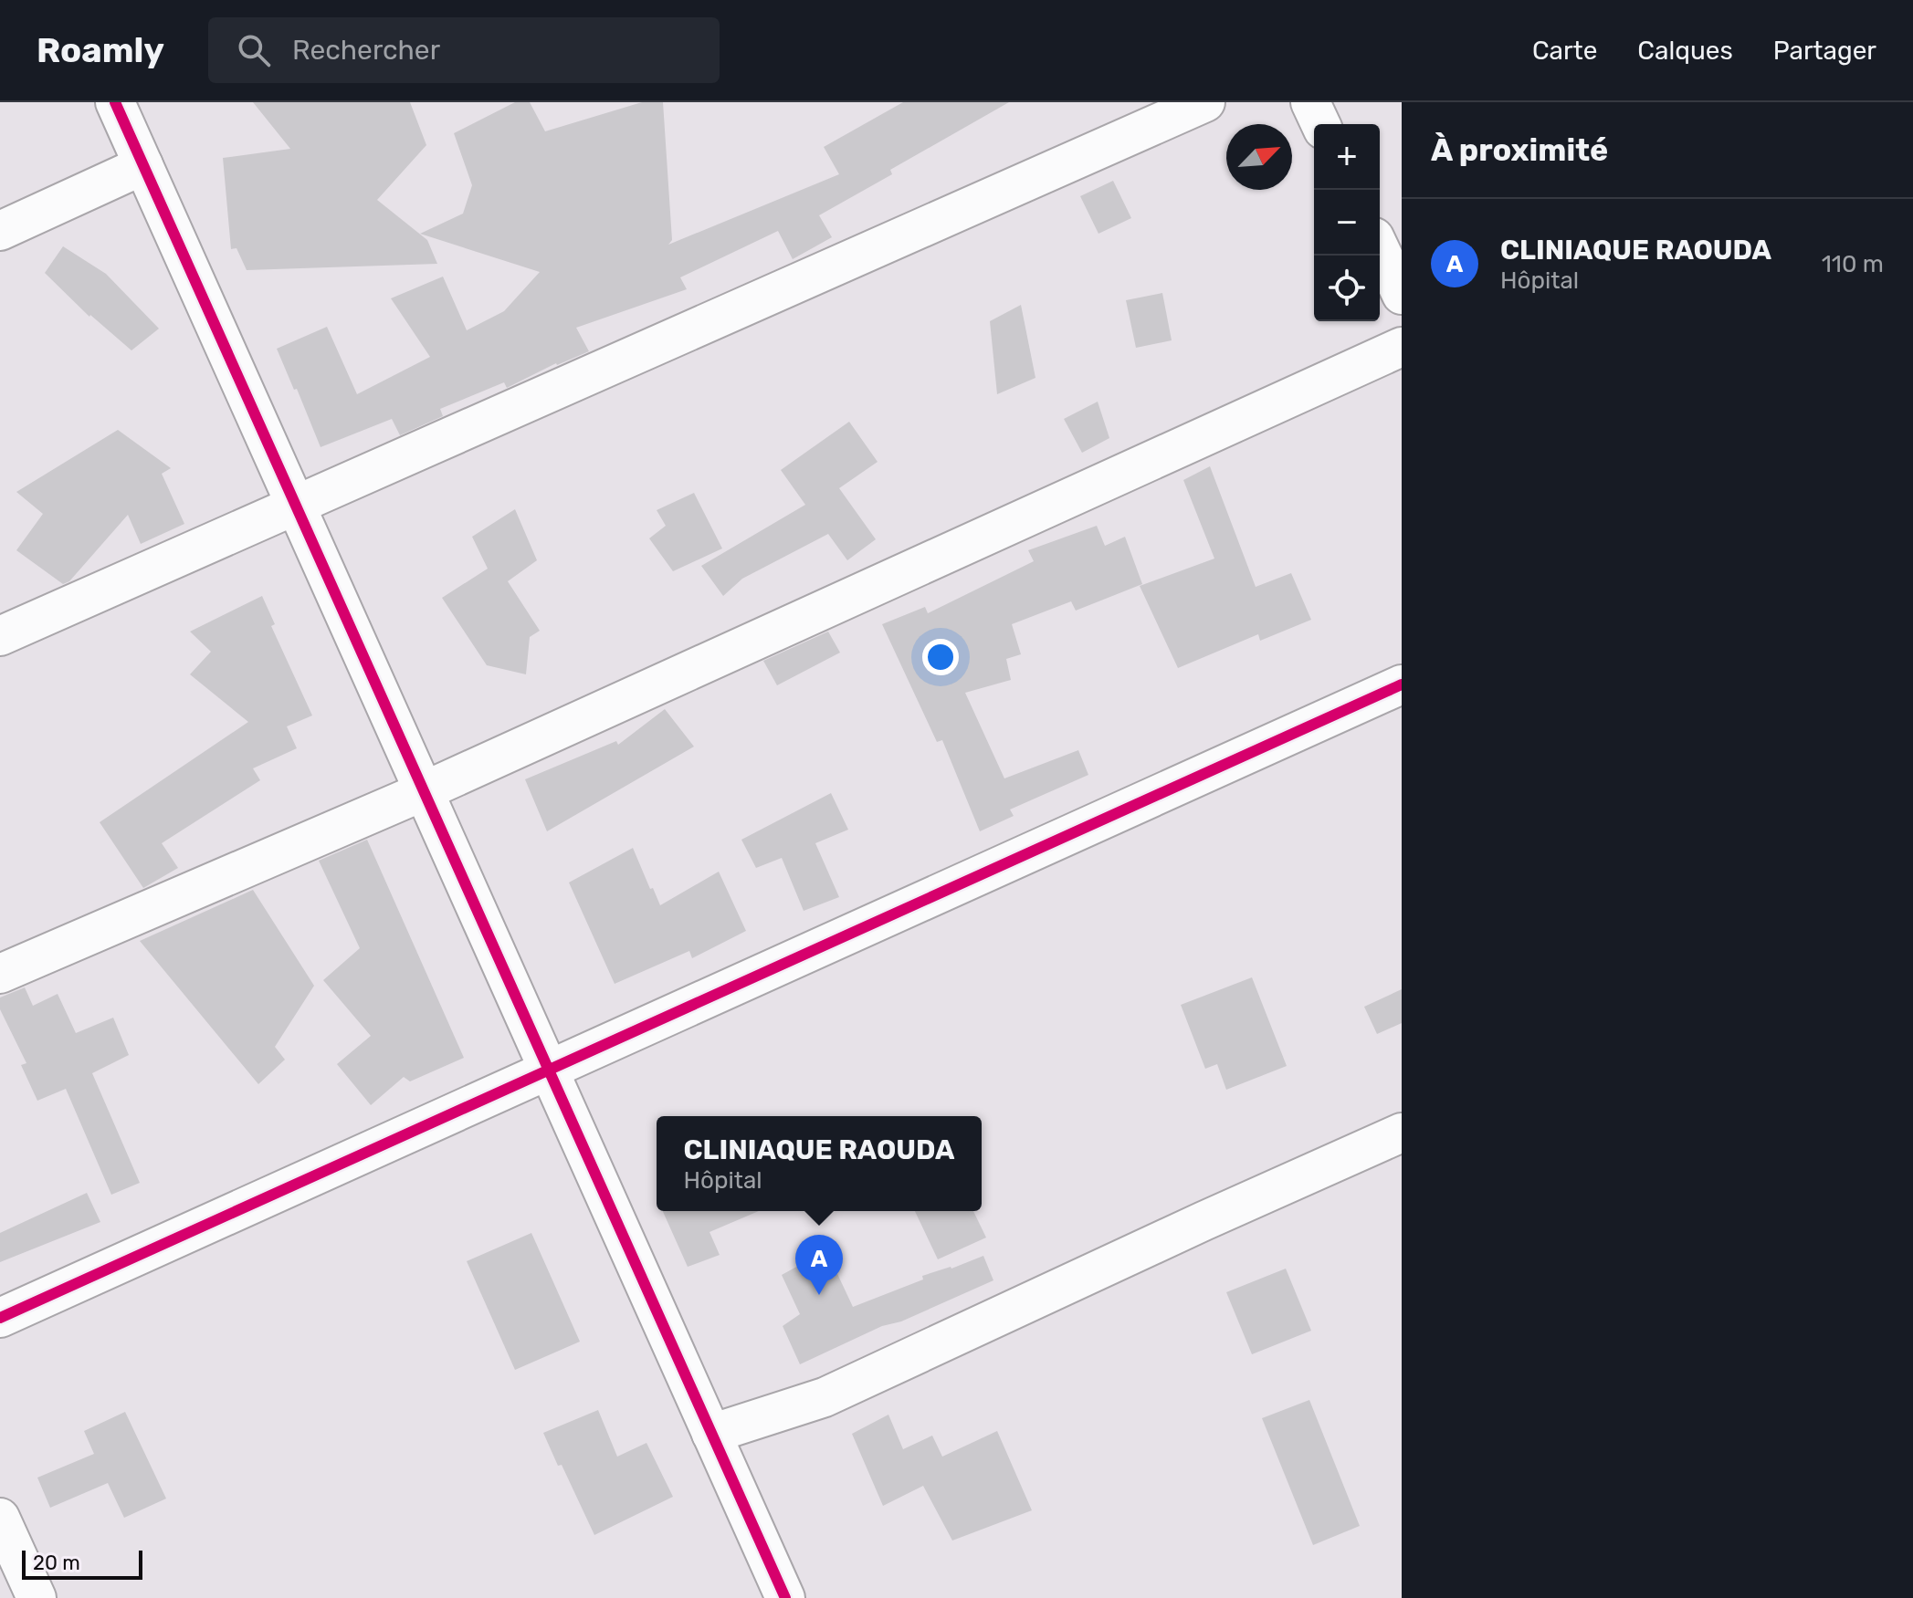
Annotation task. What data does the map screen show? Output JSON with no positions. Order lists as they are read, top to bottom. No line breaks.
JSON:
{"scale_bar":"20 m","north":"top right","page":{"header":"Roamly","search":"Rechercher","nav":["Carte","Calques","Partager"],"heading":"À proximité","map_buttons":["+","−"],"list":[{"mark":"A","name":"CLINIAQUE RAOUDA","note":"Hôpital","value":"110 m"}],"popup":["CLINIAQUE RAOUDA","Hôpital"],"pins":"A","scale":"20 m"}}
